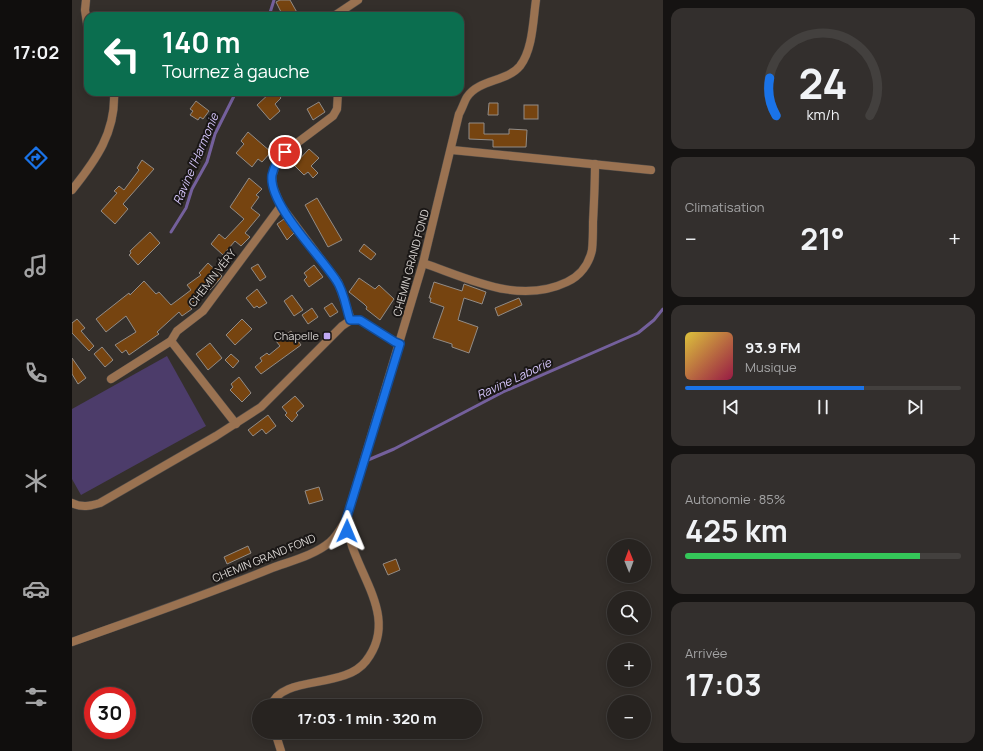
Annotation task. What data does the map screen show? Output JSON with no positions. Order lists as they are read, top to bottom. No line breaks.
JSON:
{"streets":{"street":["CHEMIN GRAND FOND","CHEMIN VÉRY"]},"water":["Ravine l'Harmonie","Ravine Laborie"],"places":{"transit":["Chapelle"]},"north":"top","page":{"tabs":"17:02","turn":["140 m","Tournez à gauche"],"tile":["Climatisation",["Autonomie · 85%","425 km"],["Arrivée","17:03"]],"heat":["−","21°","+"],"song":["93.9 FM","Musique"],"map_buttons":["+","−"],"limit":"30","trip":"17:03 · 1 min · 320 m","gauge":["24","km/h"]}}
